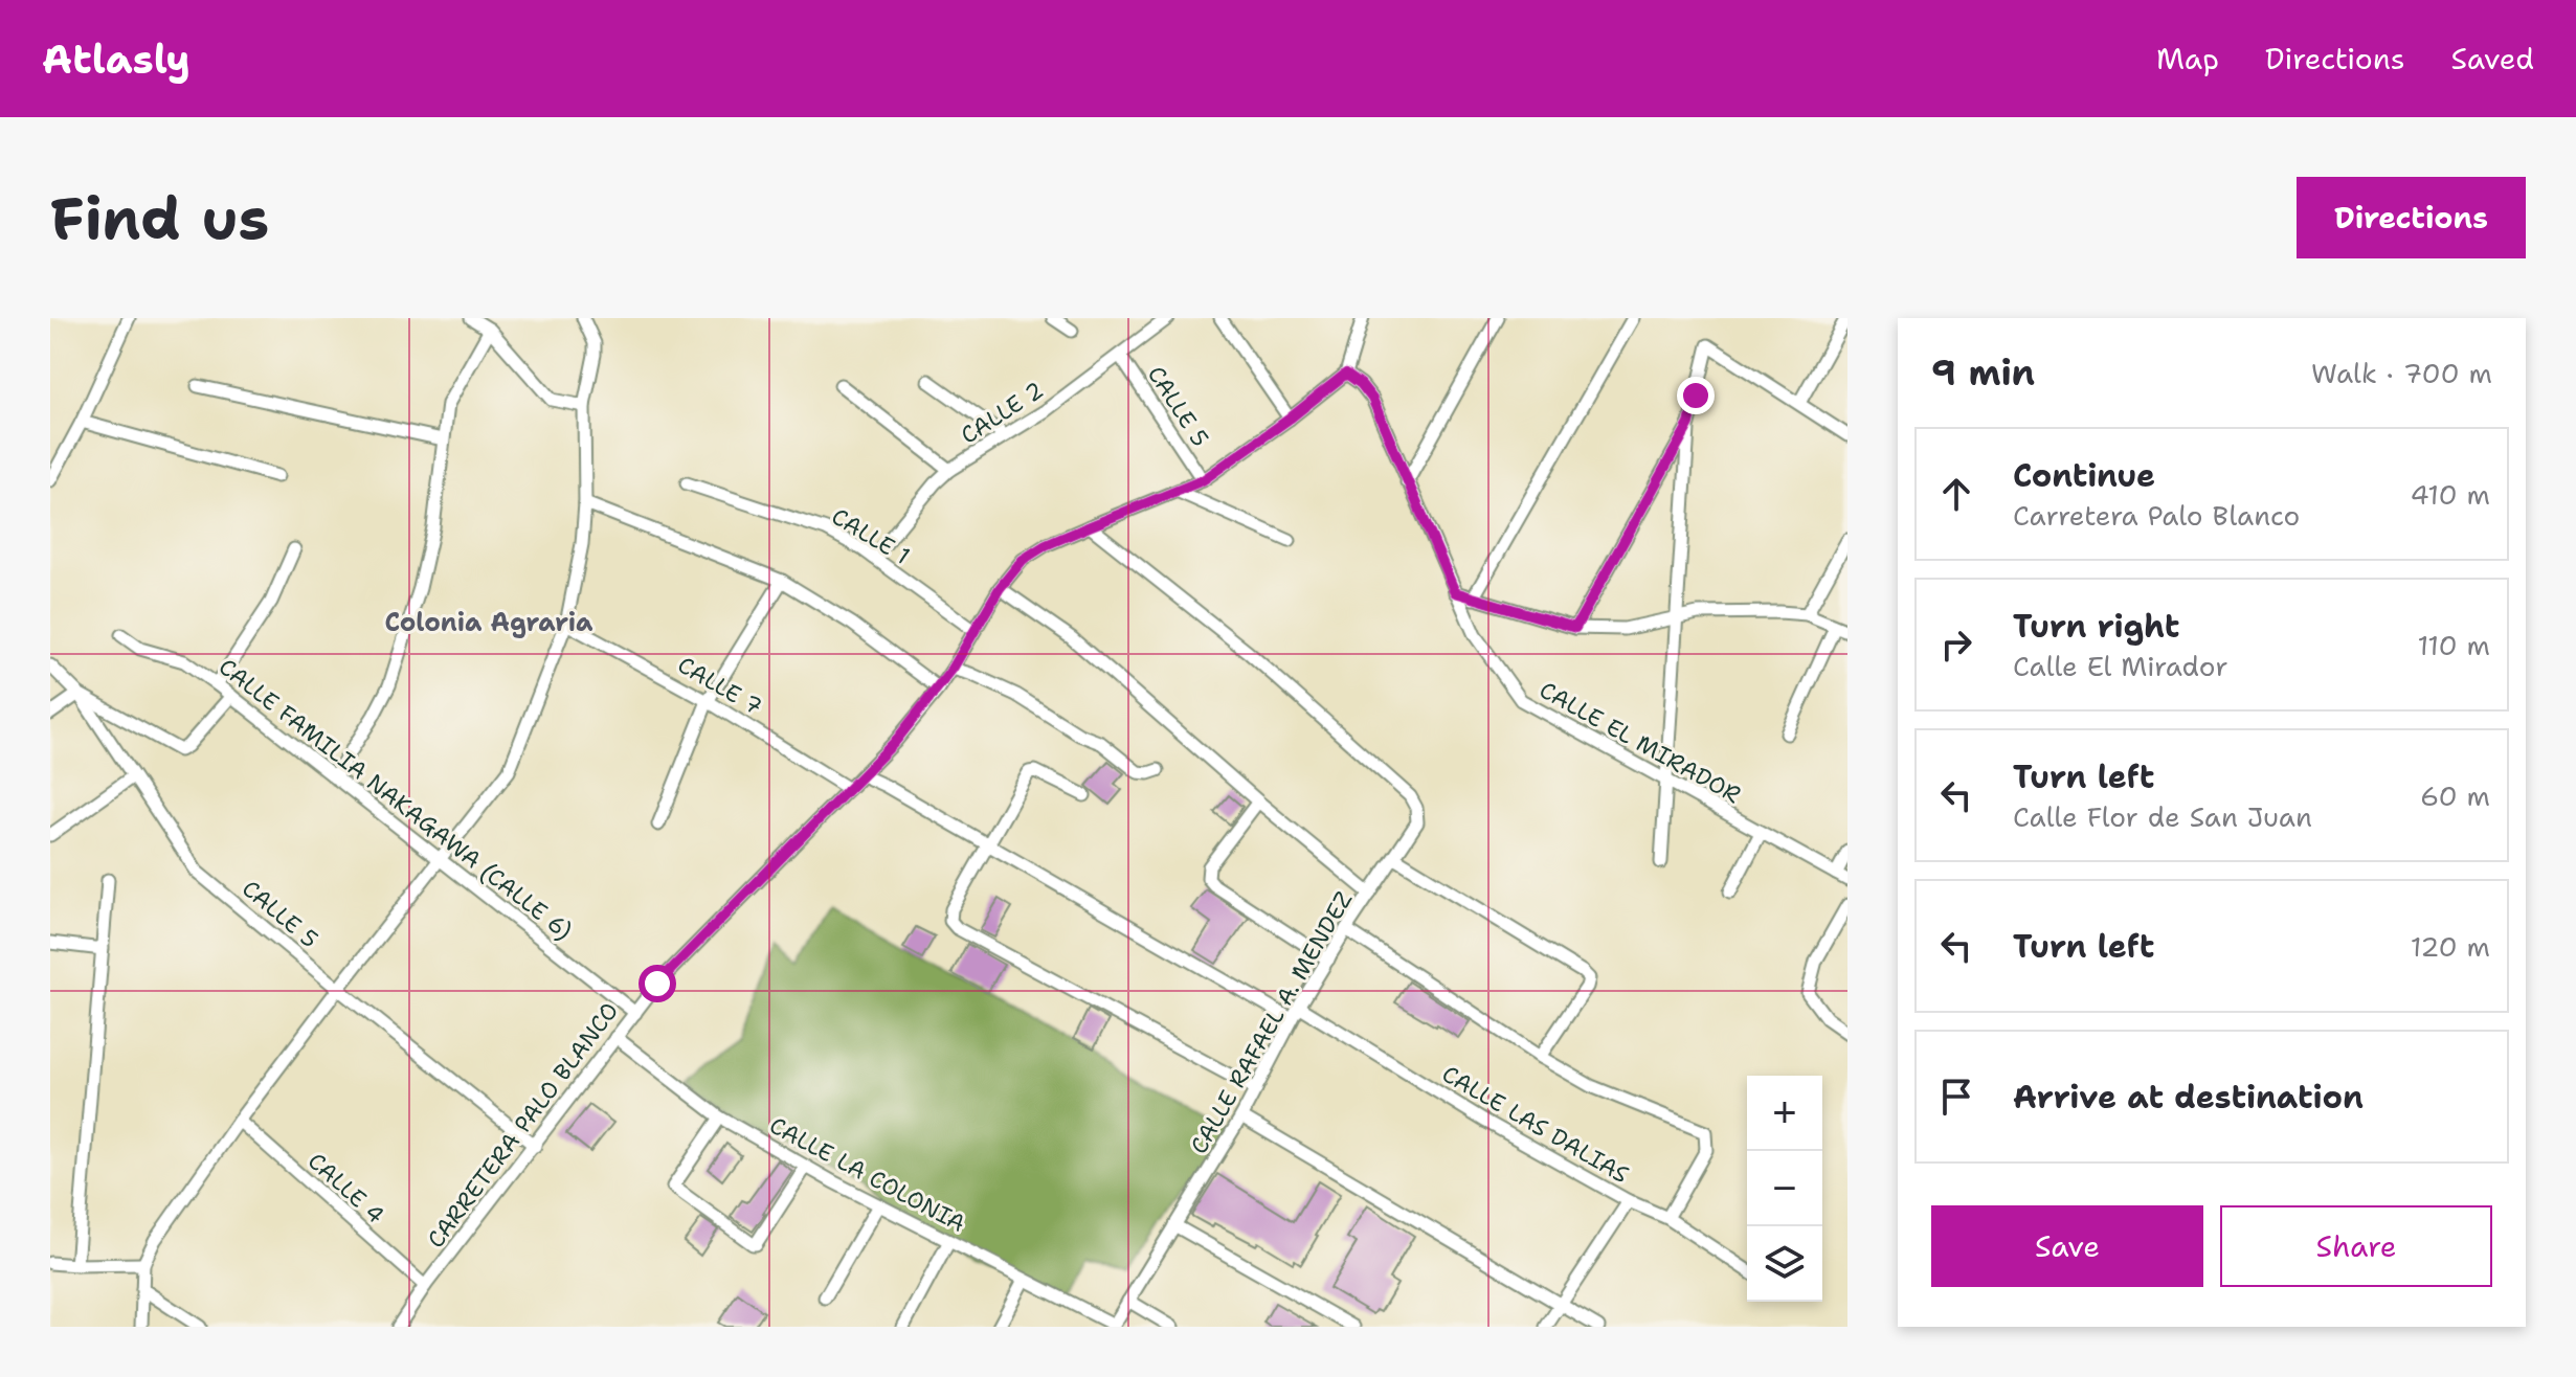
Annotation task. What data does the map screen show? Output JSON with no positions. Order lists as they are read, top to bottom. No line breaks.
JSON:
{"streets":{"street":["CALLE 5","CALLE 2","CALLE 1","CALLE 7","CALLE EL MIRADOR","CALLE FAMILIA NAKAGAWA (CALLE 6)","CALLE RAFAEL A. MENDEZ","CALLE LAS DALIAS","CARRETERA PALO BLANCO","CALLE LA COLONIA","CALLE 4"]},"crossings":[["CALLE 5","CALLE 2"],["CALLE 5","CARRETERA PALO BLANCO"],["CALLE 2","CALLE 1"],["CALLE 1","CARRETERA PALO BLANCO"],["CALLE 7","CARRETERA PALO BLANCO"],["CALLE EL MIRADOR","CARRETERA PALO BLANCO"],["CALLE FAMILIA NAKAGAWA (CALLE 6)","CARRETERA PALO BLANCO"],["CALLE RAFAEL A. MENDEZ","CALLE LAS DALIAS"],["CALLE RAFAEL A. MENDEZ","CARRETERA PALO BLANCO"],["CALLE RAFAEL A. MENDEZ","CALLE LA COLONIA"],["CARRETERA PALO BLANCO","CALLE LA COLONIA"],["CARRETERA PALO BLANCO","CALLE 4"]],"districts":["Colonia Agraria"],"page":{"header":"Atlasly","nav":["Map","Directions","Saved"],"buttons":["Directions",["Save","Share"]],"title":"Find us","heading":["9 min","Walk · 700 m"],"list":[["Continue","Carretera Palo Blanco","410 m"],["Turn right","Calle El Mirador","110 m"],["Turn left","Calle Flor de San Juan","60 m"],["Turn left","120 m"],"Arrive at destination"],"map_buttons":["+","−"]}}
